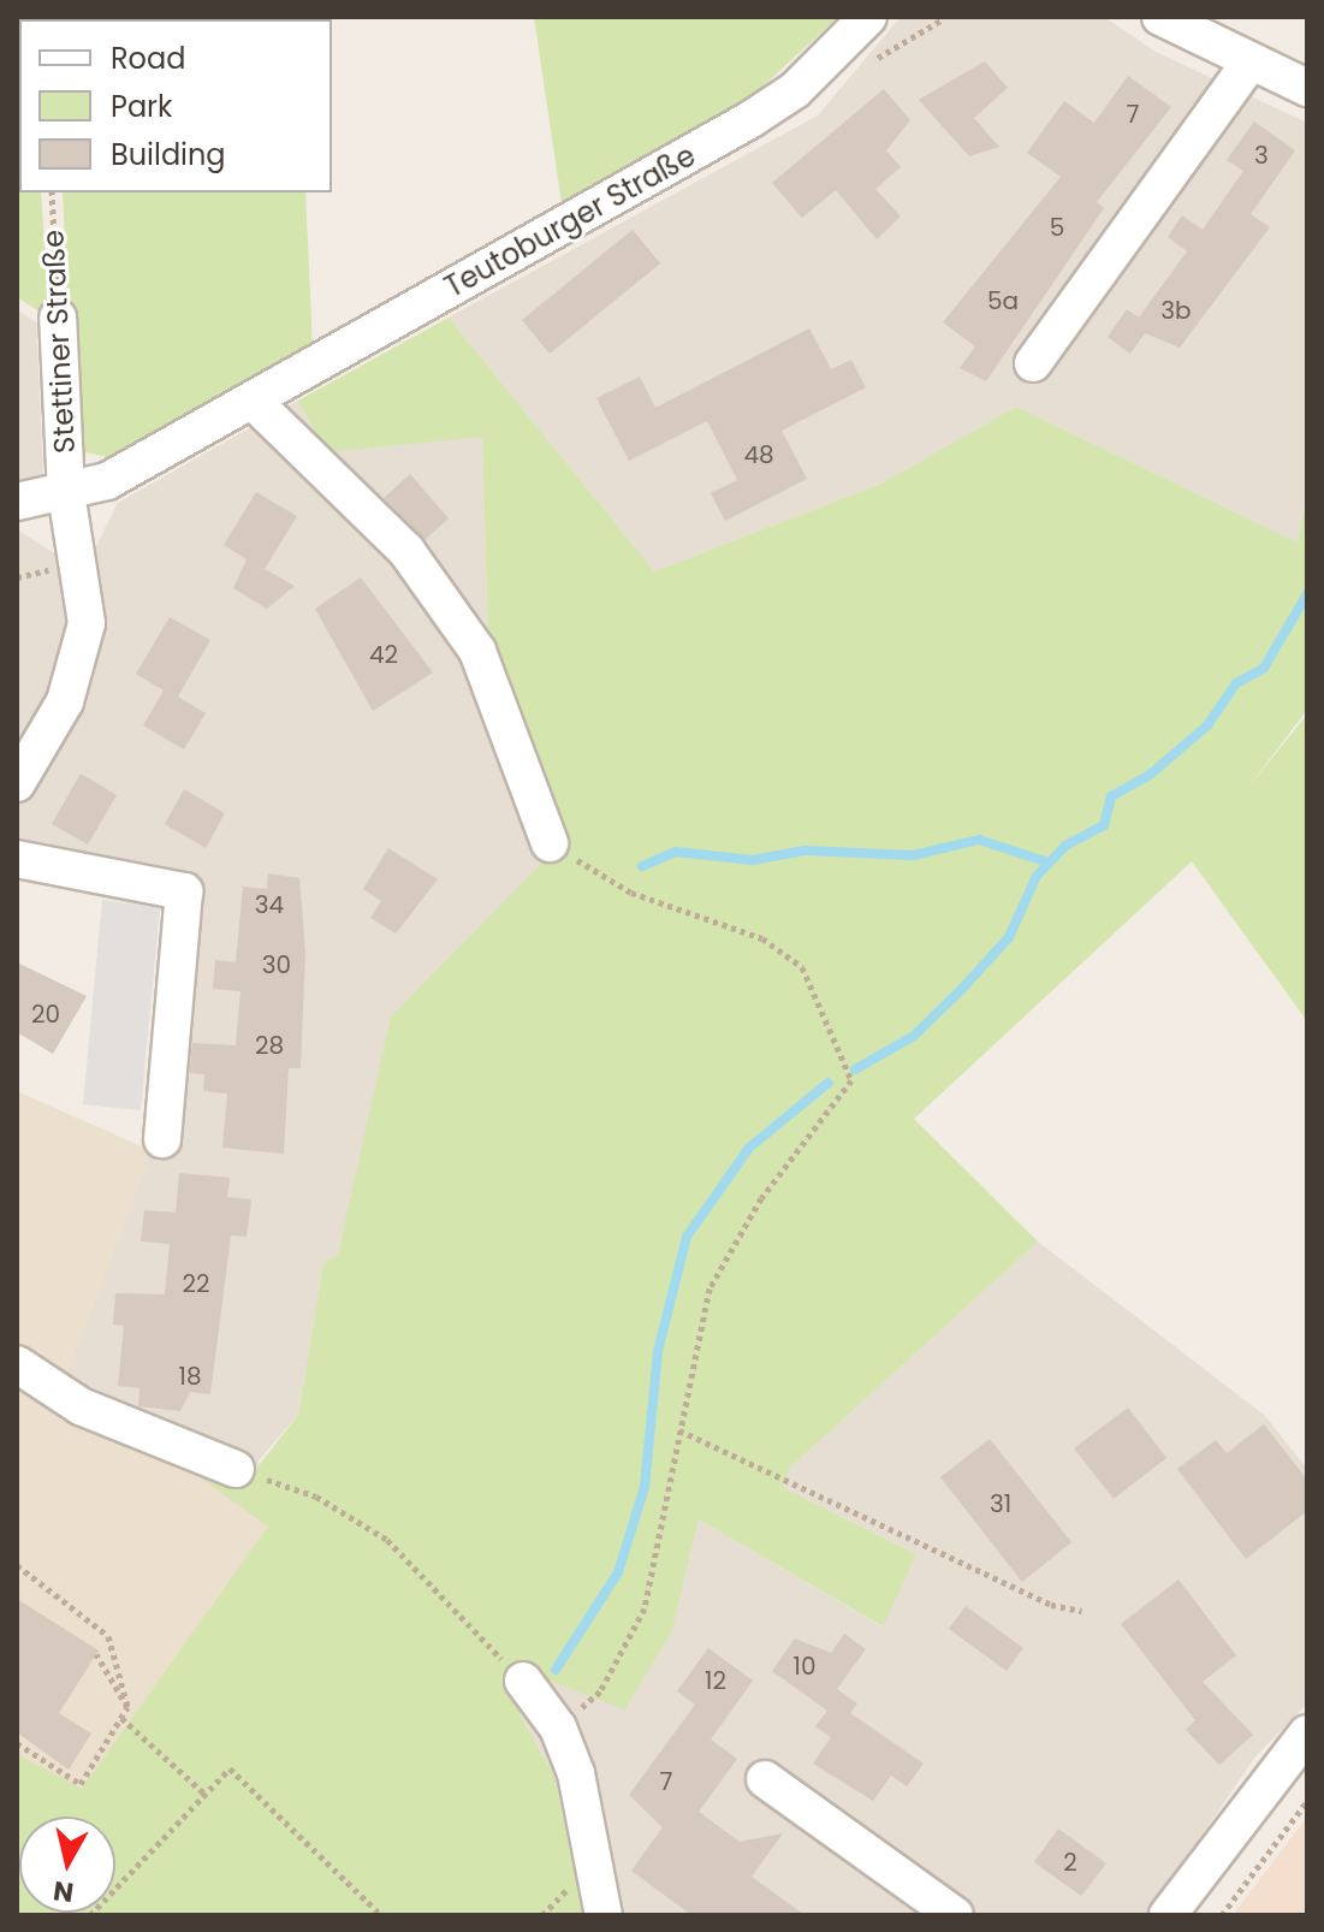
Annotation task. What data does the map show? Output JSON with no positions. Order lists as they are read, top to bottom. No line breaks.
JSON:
{"streets":{"street":["Teutoburger Straße","Stettiner Straße"]},"crossings":[["Teutoburger Straße","Stettiner Straße"]],"house_numbers":["7","3","5","5a","3b","48","42","34","30","20","28","22","18","31","10","12","7","2"],"legend":["Road","Park","Building"],"north":"bottom"}
